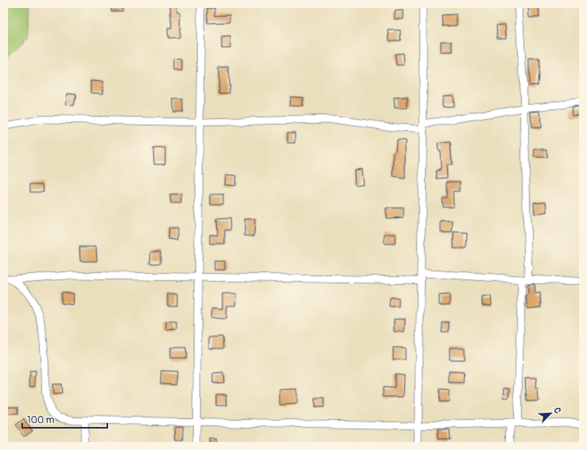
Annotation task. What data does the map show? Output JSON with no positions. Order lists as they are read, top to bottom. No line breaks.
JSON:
{"scale_bar":"100 m","north":"top right"}
